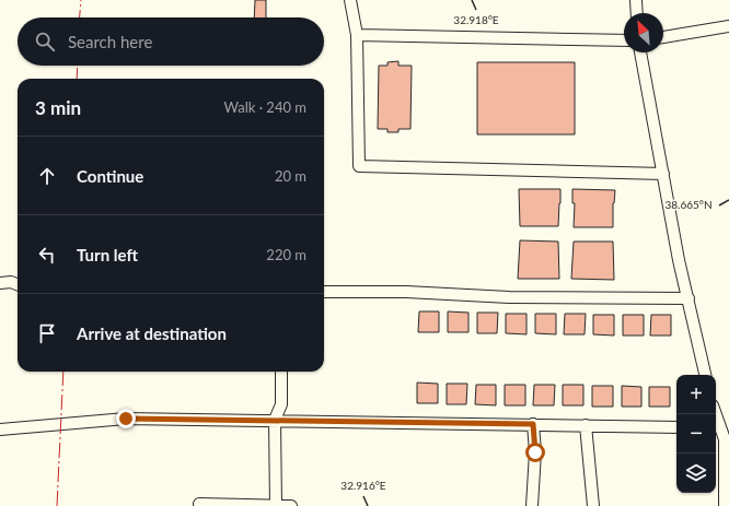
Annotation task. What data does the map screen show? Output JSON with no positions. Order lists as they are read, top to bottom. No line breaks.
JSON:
{"north":"top left","page":{"search":"Search here","heading":["3 min","Walk · 240 m"],"list":[["Continue","20 m"],["Turn left","220 m"],"Arrive at destination"],"map_buttons":["+","−"]},"coordinates":["32.918°E","38.665°N","32.916°E"]}
